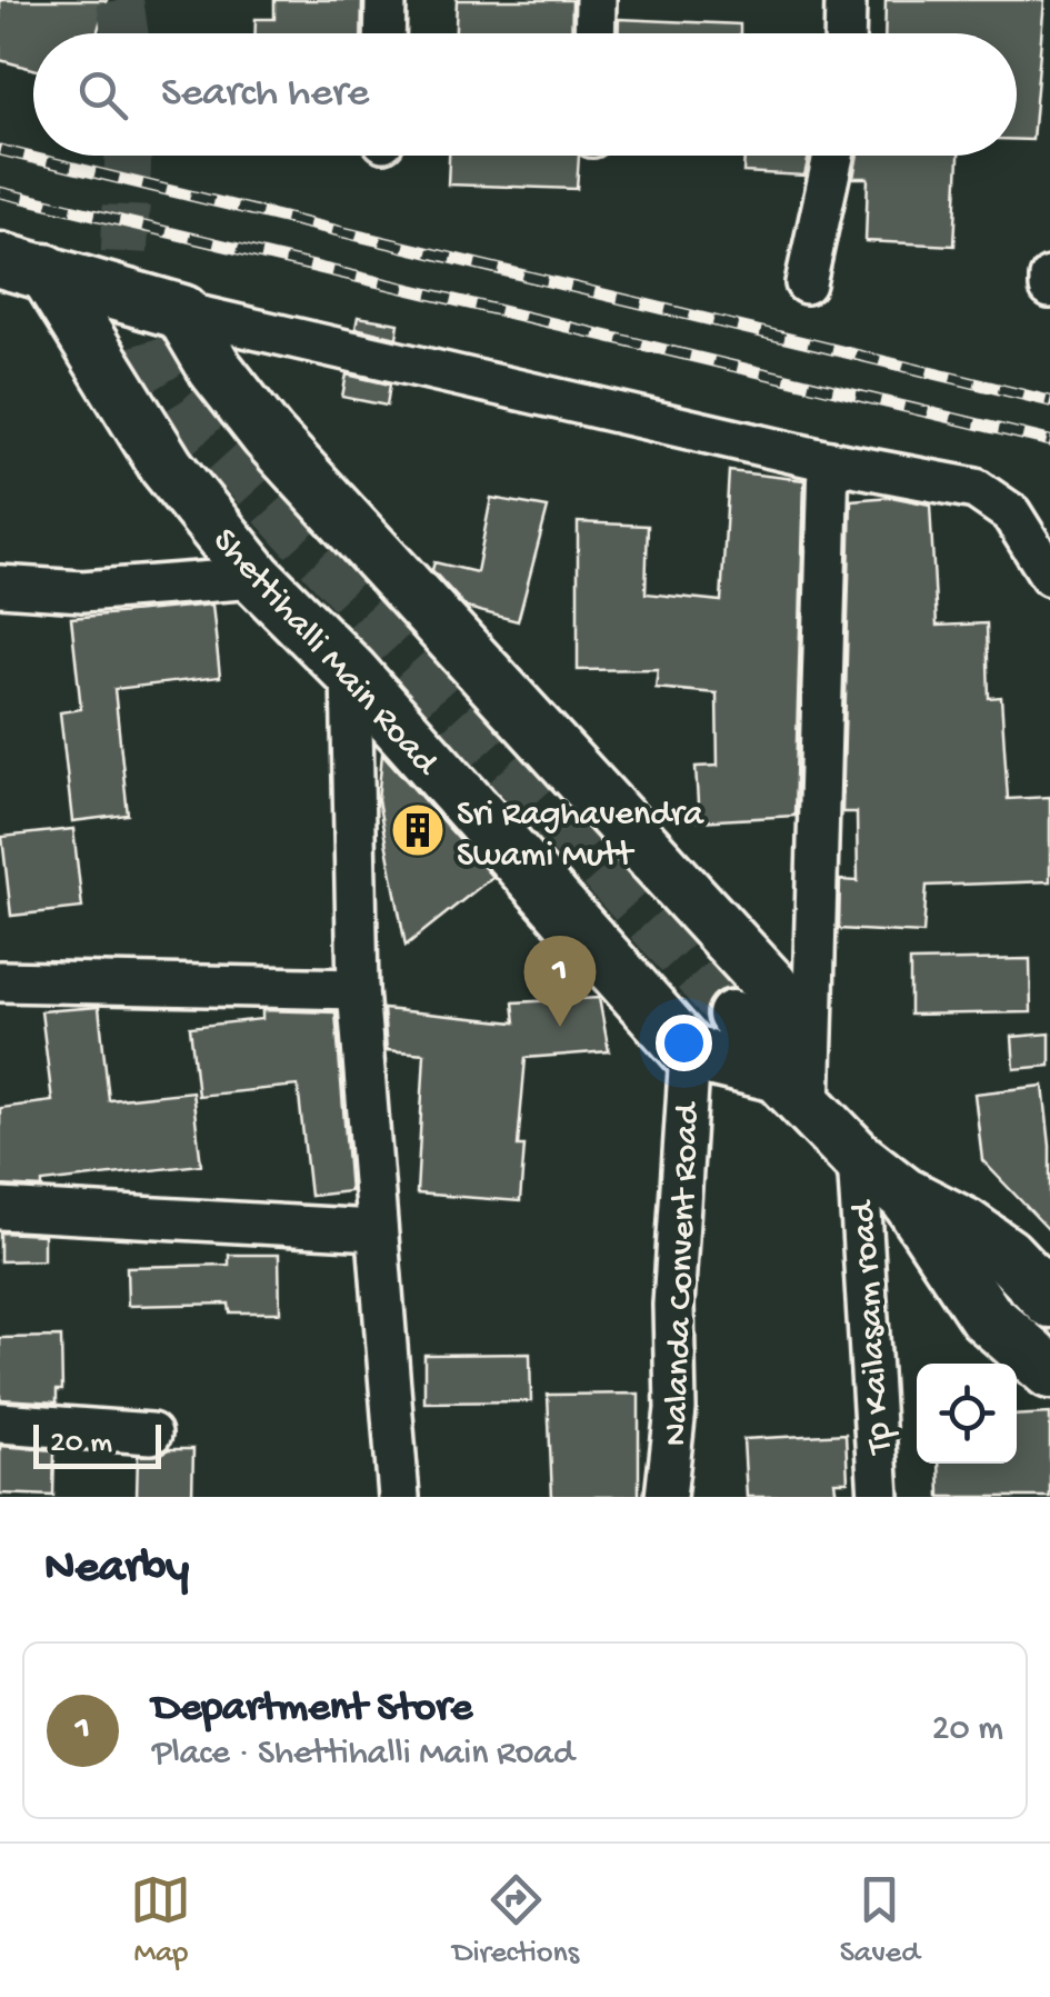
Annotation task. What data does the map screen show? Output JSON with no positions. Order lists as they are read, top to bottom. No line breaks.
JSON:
{"streets":{"main road":["Shettihalli Main Road"],"street":["Nalanda Convent Road","Tp Kailasam road"]},"crossings":[["Shettihalli Main Road","Nalanda Convent Road"]],"places":{"building":["Sri Raghavendra Swami Mutt"]},"scale_bar":"20 m","page":{"search":"Search here","pins":"1","scale":"20 m","heading":"Nearby","list":[{"mark":"1","name":"Department Store","note":"Place · Shettihalli Main Road","value":"20 m"}],"nav":["Map","Directions","Saved"]}}
